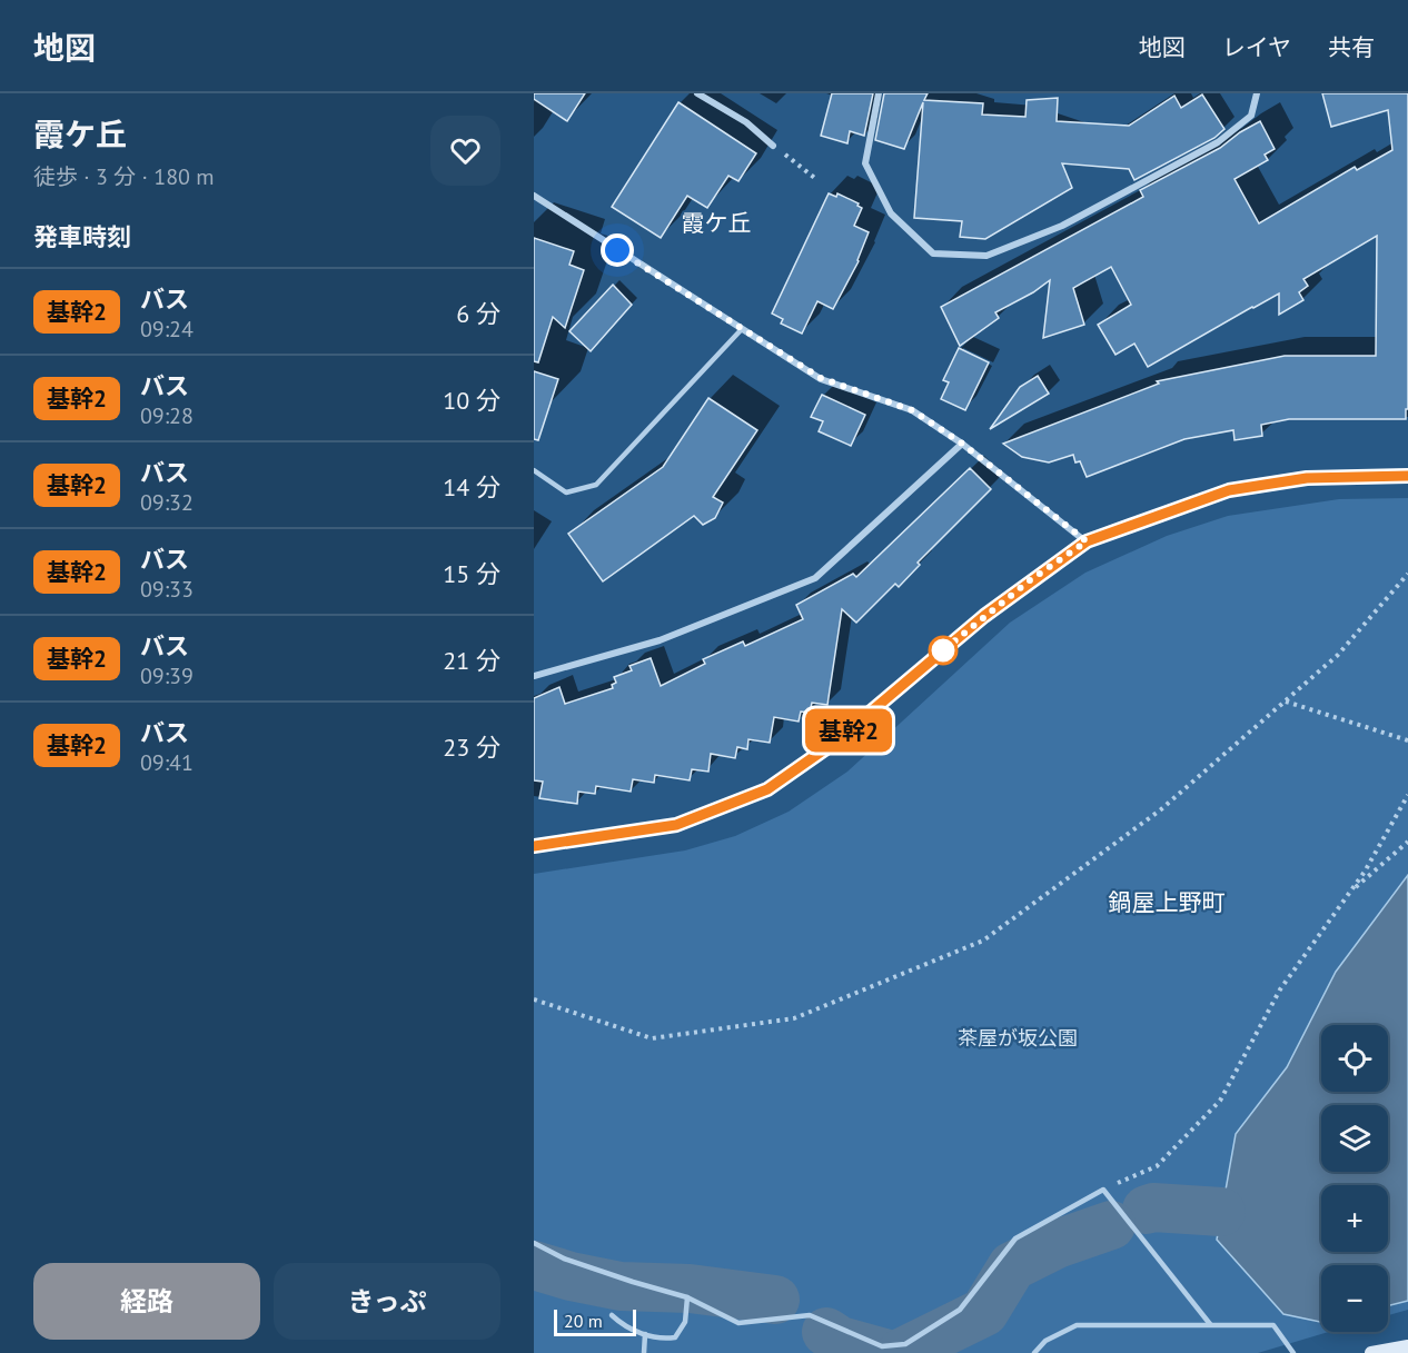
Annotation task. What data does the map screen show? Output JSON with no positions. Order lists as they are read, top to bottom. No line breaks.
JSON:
{"districts":["霞ケ丘","鍋屋上野町"],"parks":["茶屋が坂公園"],"lines":["bus line 基幹2"],"scale_bar":"20 m","page":{"header":"地図","nav":["地図","レイヤ","共有"],"heading":[["霞ケ丘","徒歩 · 3 分 · 180 m"],"発車時刻"],"on_map":"基幹2","list":[{"mark":"基幹2","name":"バス","note":"09:24","value":"6 分"},{"mark":"基幹2","name":"バス","note":"09:28","value":"10 分"},{"mark":"基幹2","name":"バス","note":"09:32","value":"14 分"},{"mark":"基幹2","name":"バス","note":"09:33","value":"15 分"},{"mark":"基幹2","name":"バス","note":"09:39","value":"21 分"},{"mark":"基幹2","name":"バス","note":"09:41","value":"23 分"}],"map_buttons":["+","−"],"buttons":["経路","きっぷ"],"scale":"20 m"}}
